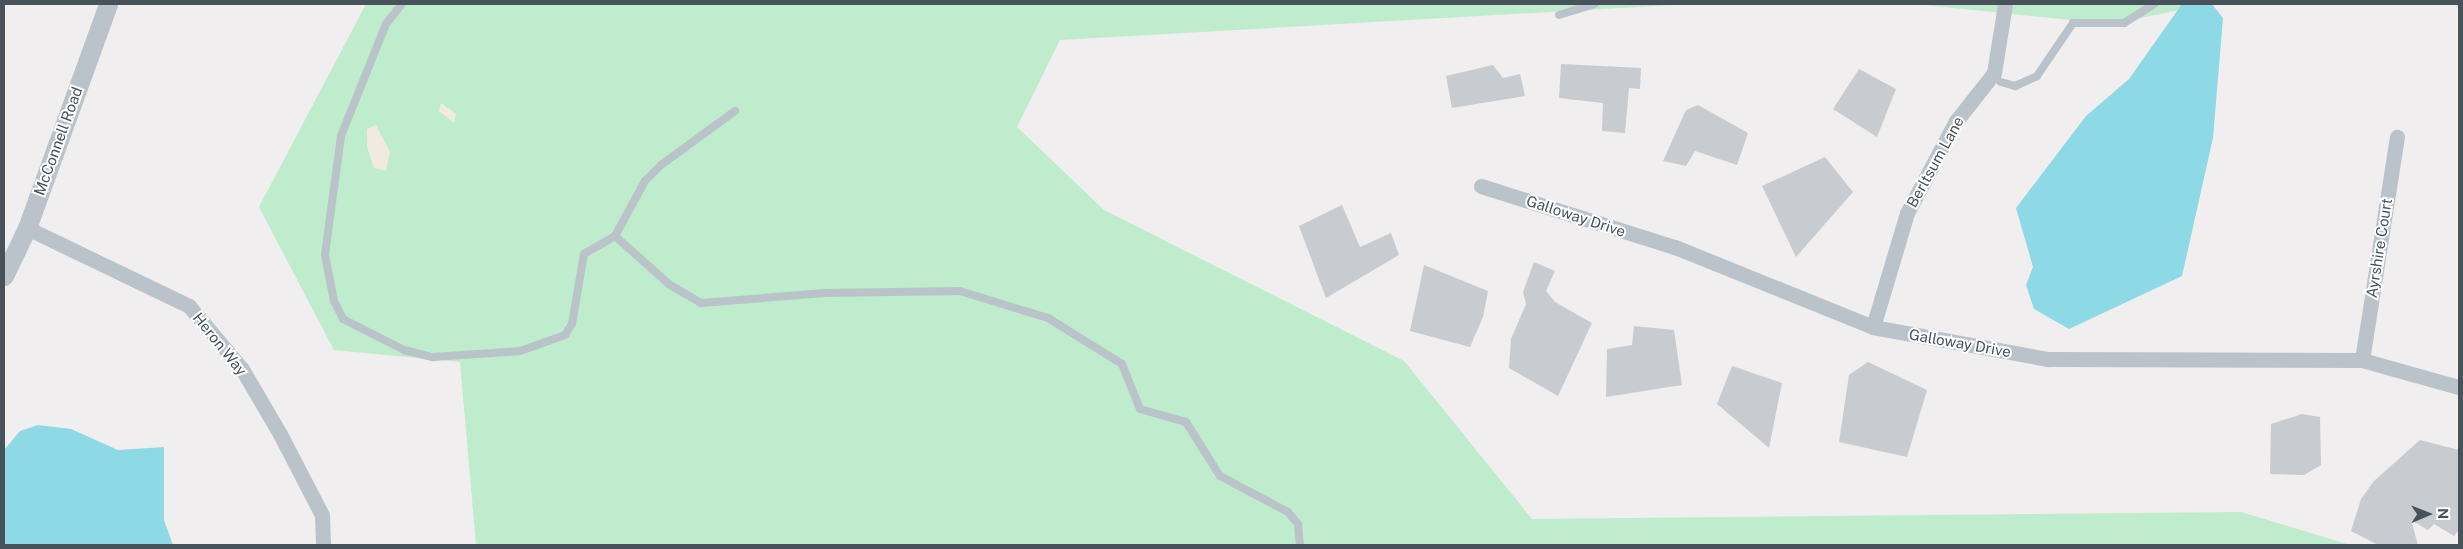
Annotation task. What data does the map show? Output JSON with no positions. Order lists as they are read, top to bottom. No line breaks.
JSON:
{"streets":{"street":["McConnell Road","Berltsum Lane","Galloway Drive","Ayrshire Court","Heron Way"]},"crossings":[["McConnell Road","Heron Way"],["Berltsum Lane","Galloway Drive"],["Galloway Drive","Ayrshire Court"]],"north":"right"}
